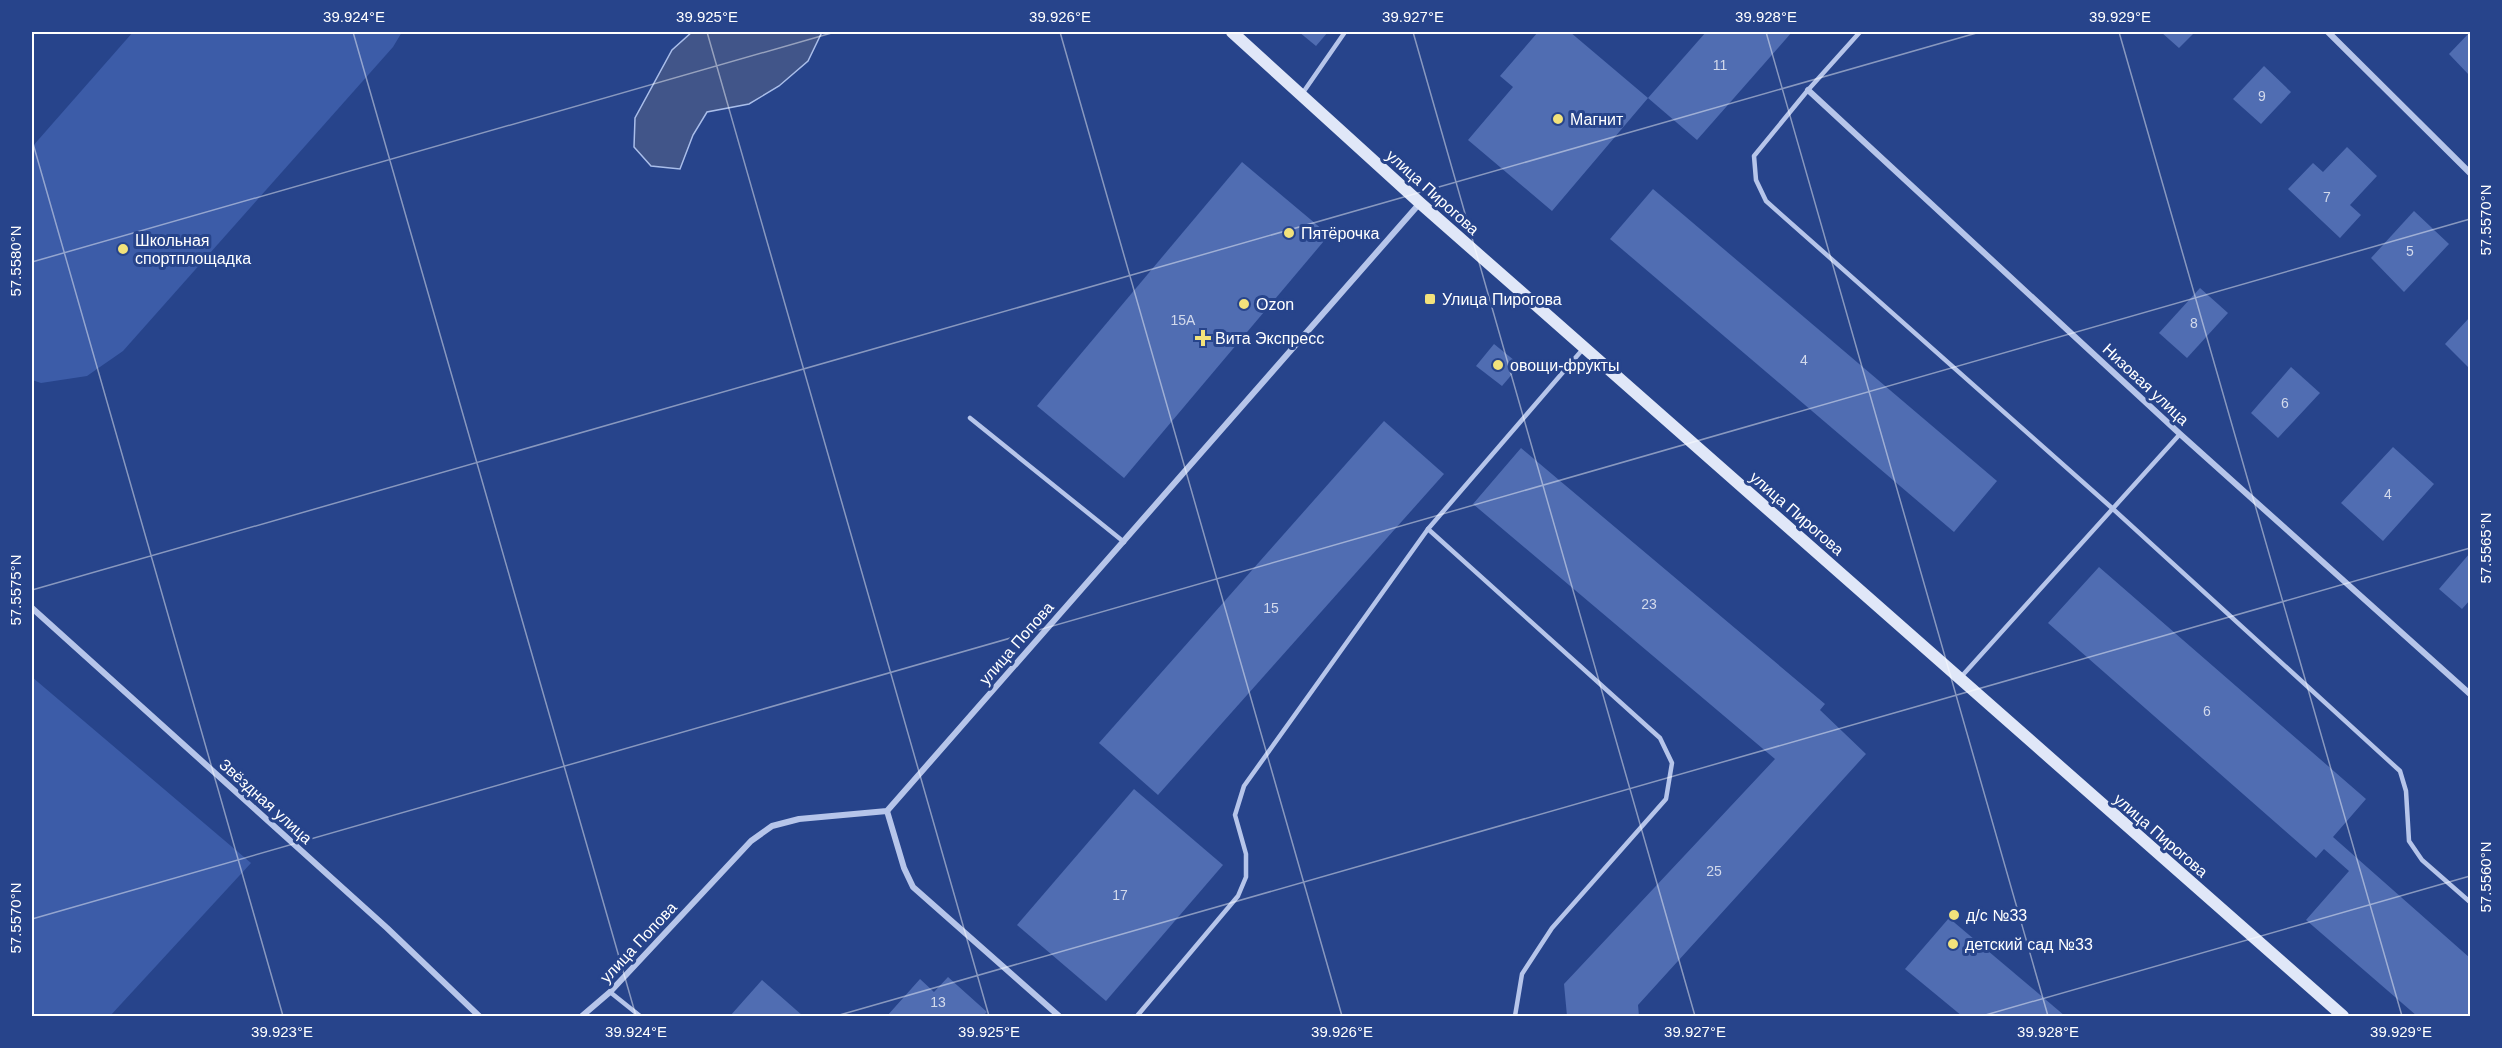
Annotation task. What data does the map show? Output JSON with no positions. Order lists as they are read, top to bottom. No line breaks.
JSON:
{"streets":{"street":["улица Пирогова","Низовая улица","улица Попова","Звёздная улица"]},"crossings":[["улица Пирогова","улица Попова"]],"places":{"other":["Магнит","Пятёрочка","Школьная спортплощадка","Ozon","овощи-фрукты","д/с №33","детский сад №33"],"transit":["Улица Пирогова"],"health":["Вита Экспресс"]},"house_numbers":["11","9","7","5","15А","8","4","6","4","23","15","6","25","17","13"],"coordinates":["39.924°E","39.925°E","39.926°E","39.927°E","39.928°E","39.929°E","57.5570°N","57.5580°N","57.5565°N","57.5575°N","57.5560°N","39.923°E"]}
